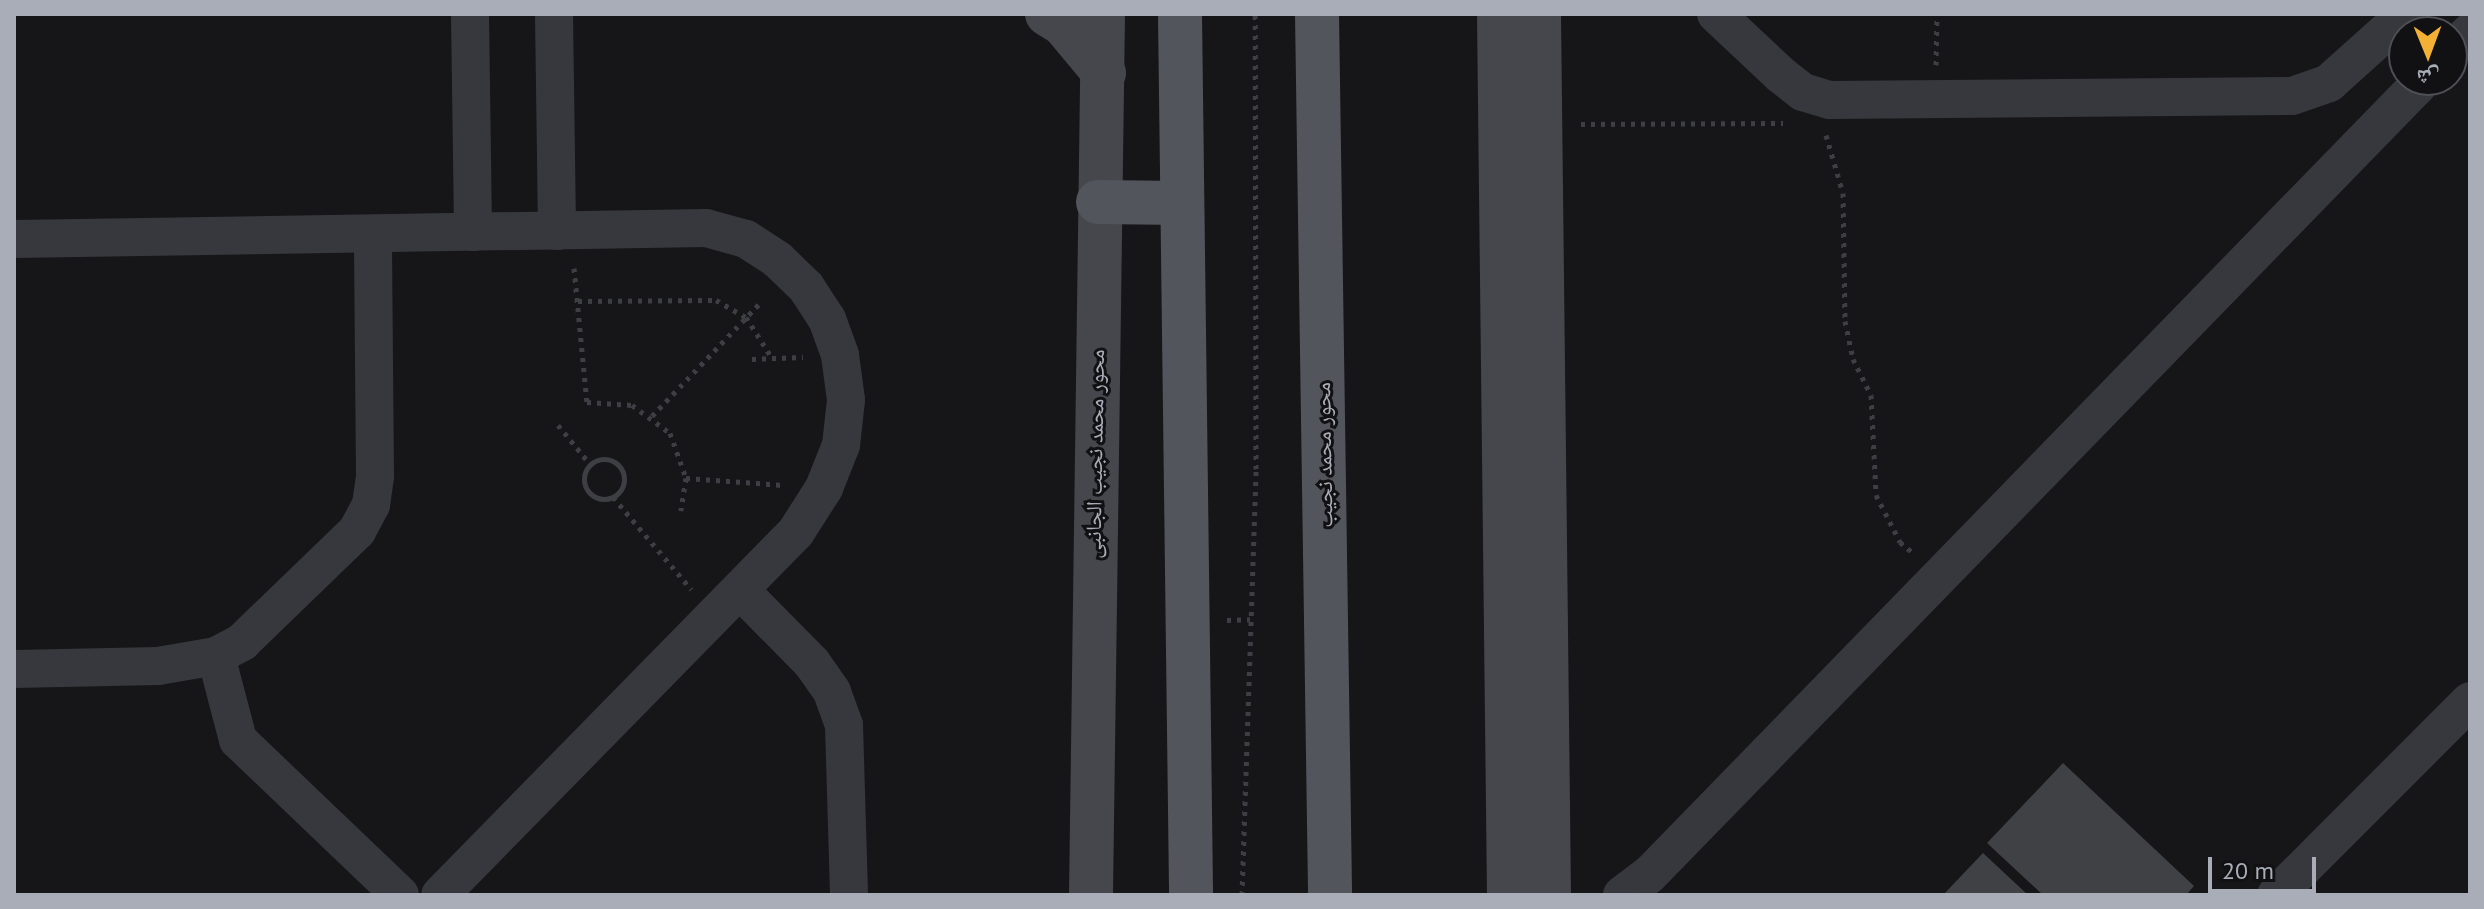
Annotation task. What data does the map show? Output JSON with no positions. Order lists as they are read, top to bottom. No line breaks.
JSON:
{"streets":{"main road":["محور محمد نجيب"],"street":["محور محمد نجيب الجانبى"]},"scale_bar":"20 m","north":"bottom"}
